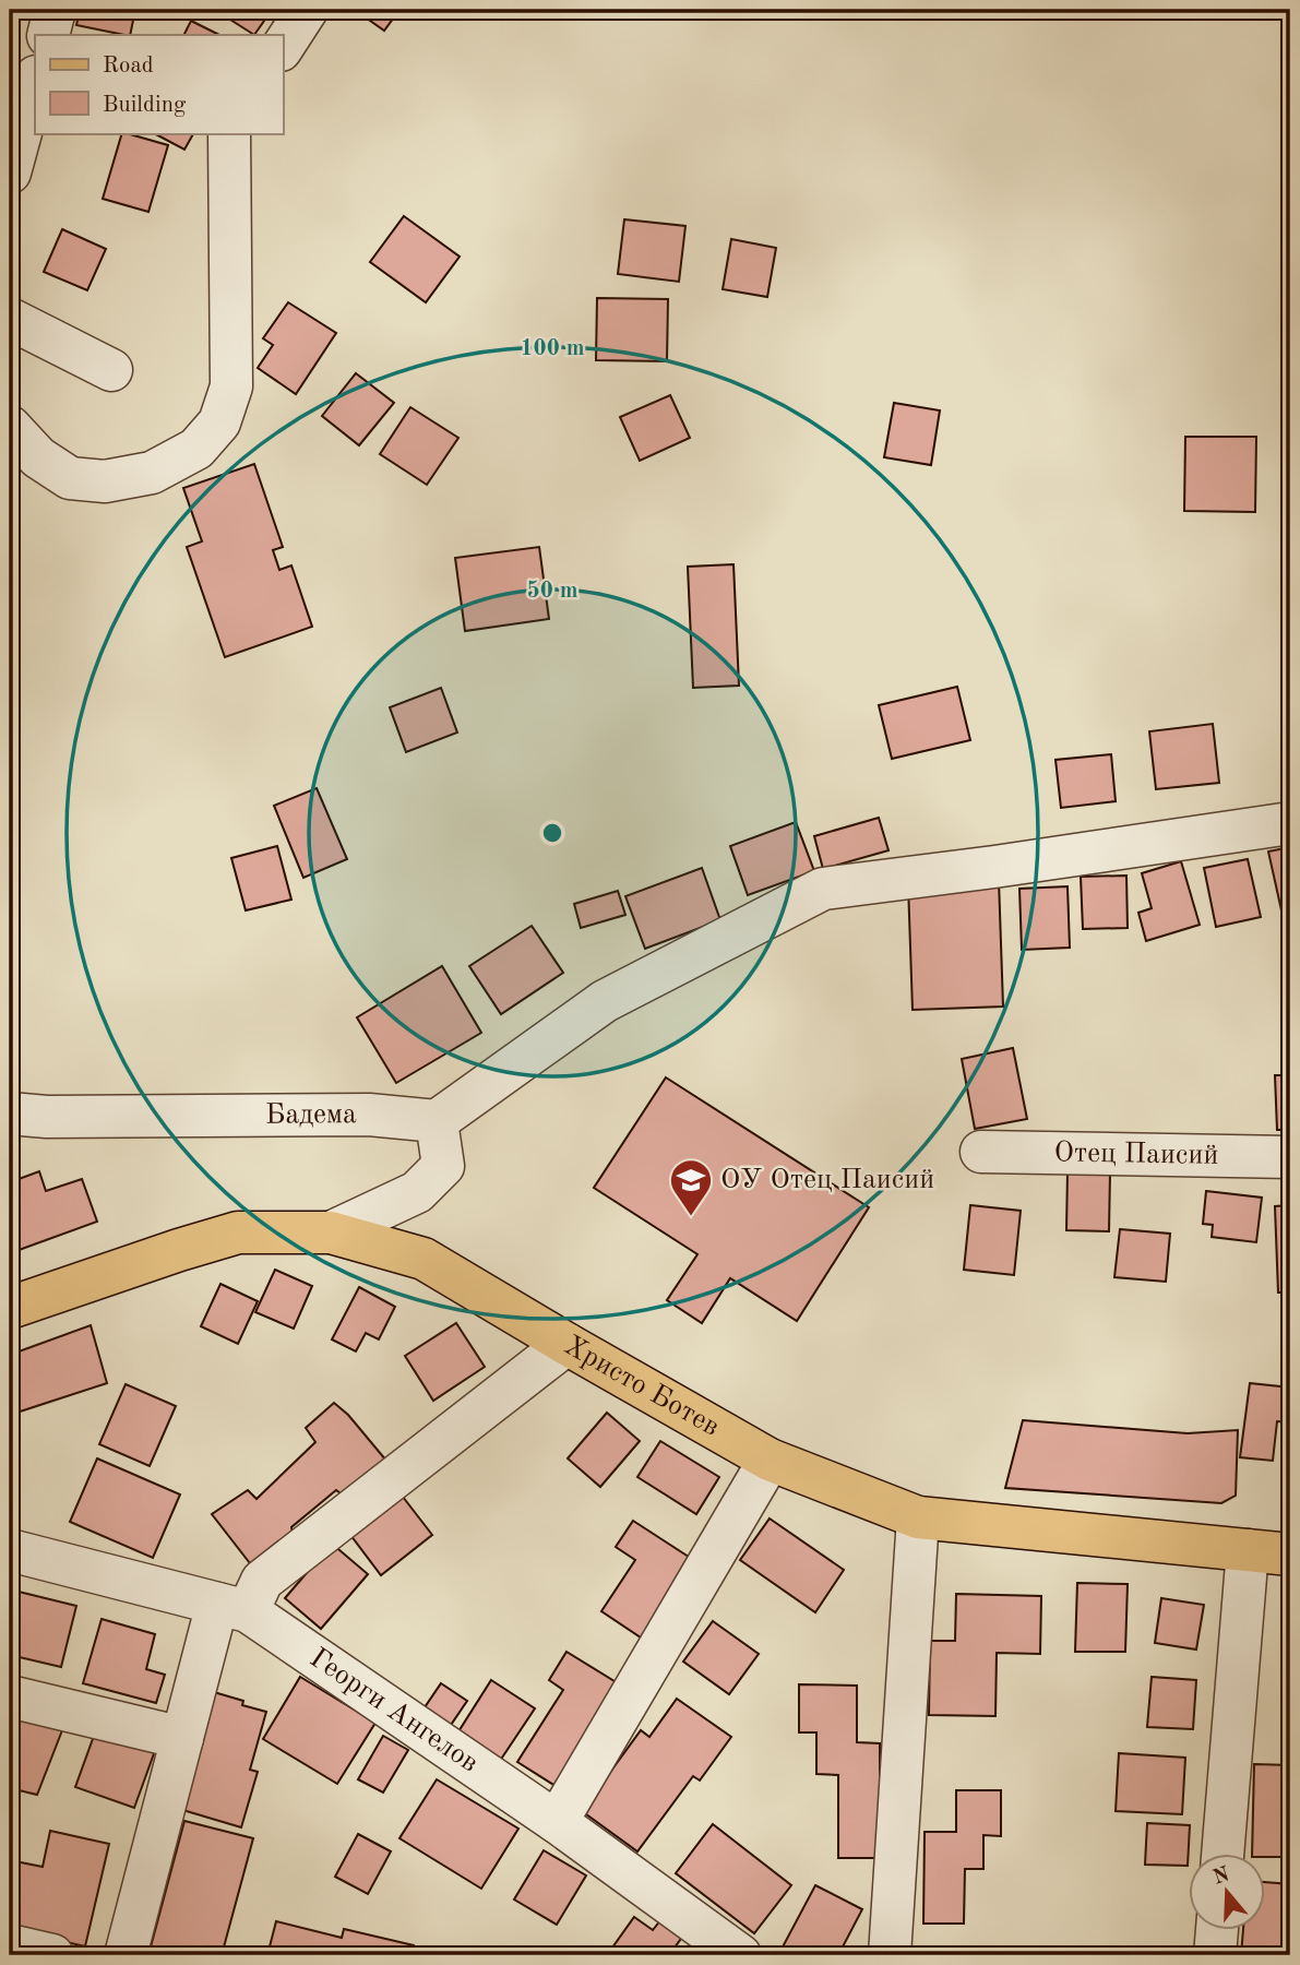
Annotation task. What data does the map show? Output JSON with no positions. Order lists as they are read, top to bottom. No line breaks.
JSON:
{"streets":{"main road":["Христо Ботев"],"street":["Бадема","Отец Паисий","Георги Ангелов"]},"places":{"school or university":["ОУ Отец Паисий"]},"legend":["Road","Building"],"north":"top","rings":["100 m","50 m"]}
